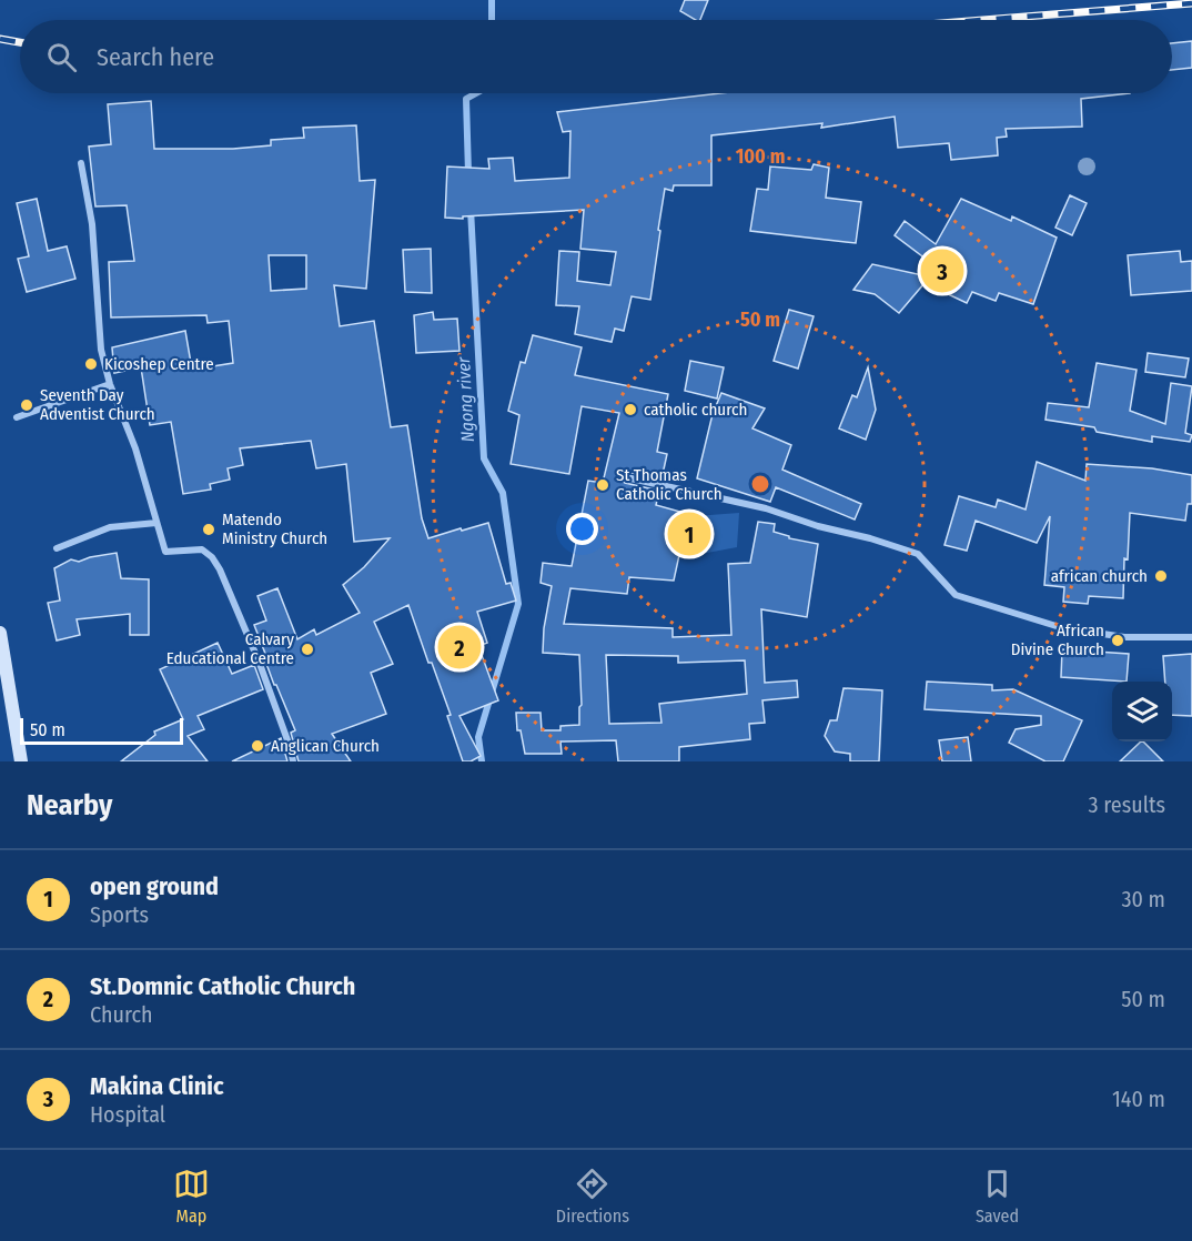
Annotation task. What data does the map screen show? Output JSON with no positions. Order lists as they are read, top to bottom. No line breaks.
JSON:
{"water":["Ngong river"],"places":["Kicoshep Centre","Seventh Day Adventist Church","catholic church","St Thomas Catholic Church","Matendo Ministry Church","african church","African Divine Church","Calvary Educational Centre","Anglican Church"],"scale_bar":"50 m","page":{"search":"Search here","pins":["3","1","2"],"scale":"50 m","heading":["Nearby","3 results"],"list":[{"mark":"1","name":"open ground","note":"Sports","value":"30 m"},{"mark":"2","name":"St.Domnic Catholic Church","note":"Church","value":"50 m"},{"mark":"3","name":"Makina Clinic","note":"Hospital","value":"140 m"}],"nav":["Map","Directions","Saved"]},"rings":["100 m","50 m"]}
